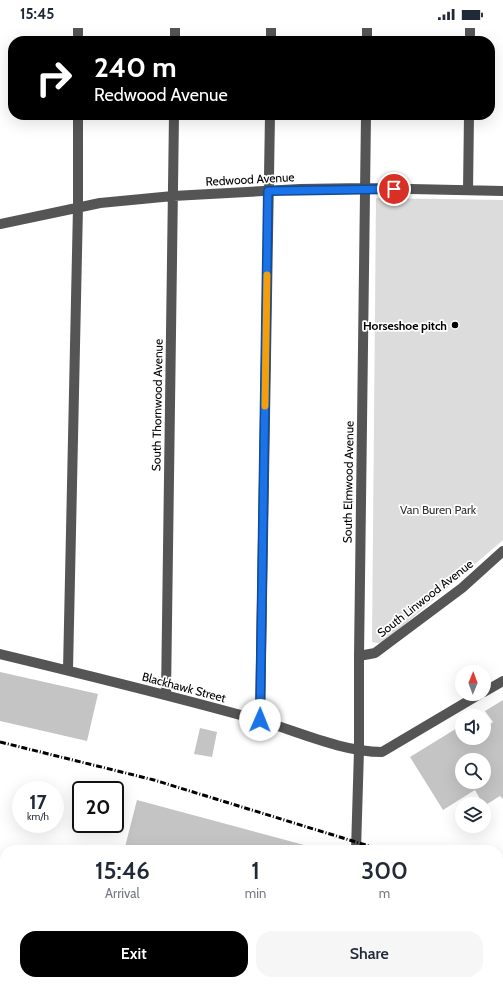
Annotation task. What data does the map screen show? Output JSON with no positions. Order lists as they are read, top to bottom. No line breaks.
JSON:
{"streets":{"street":["Redwood Avenue","South Thornwood Avenue","South Elmwood Avenue","South Linwood Avenue","Blackhawk Street"]},"crossings":[["Redwood Avenue","South Thornwood Avenue"],["Redwood Avenue","South Elmwood Avenue"],["South Thornwood Avenue","Blackhawk Street"],["South Elmwood Avenue","South Linwood Avenue"],["South Elmwood Avenue","Blackhawk Street"]],"parks":["Van Buren Park"],"places":["Horseshoe pitch"],"north":"top","page":{"status":"15:45","turn":["240 m","Redwood Avenue"],"speed":"17 km/h","limit":"20","eta":["15:46","Arrival","1","min","300","m"],"buttons":["Exit","Share"]}}
